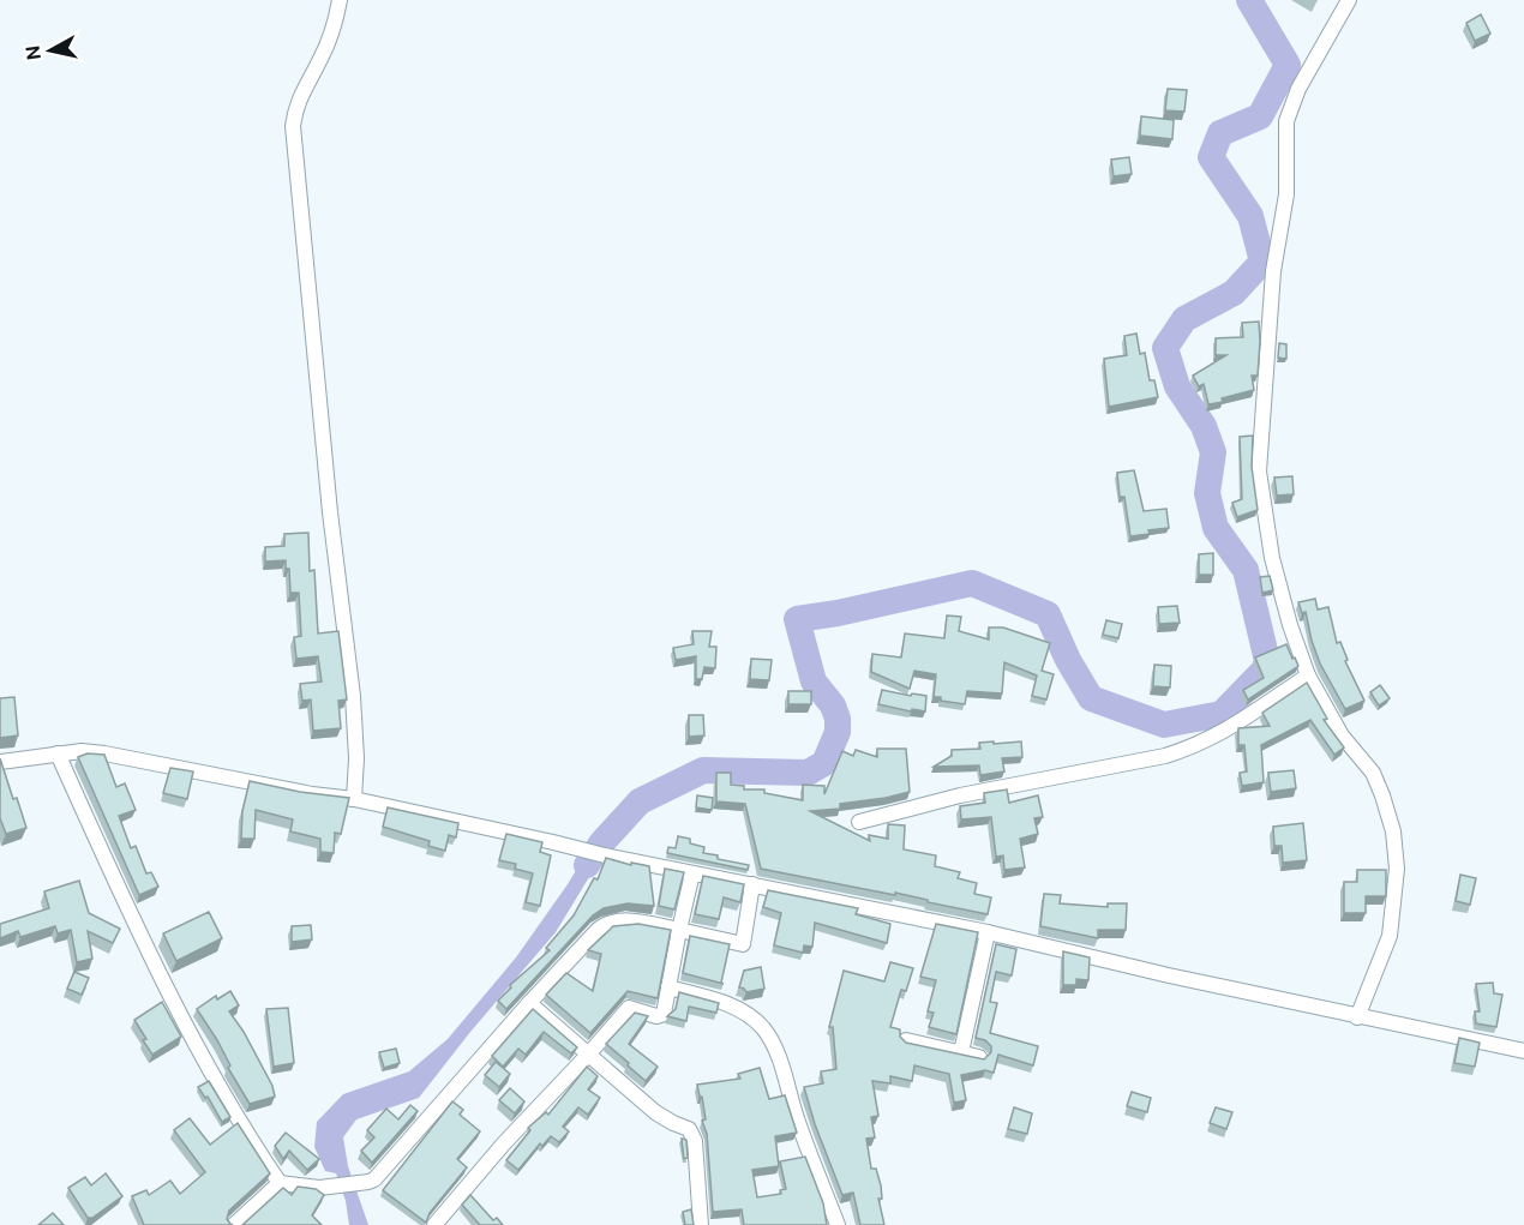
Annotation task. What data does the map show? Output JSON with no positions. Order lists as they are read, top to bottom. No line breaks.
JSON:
{"north":"left"}
